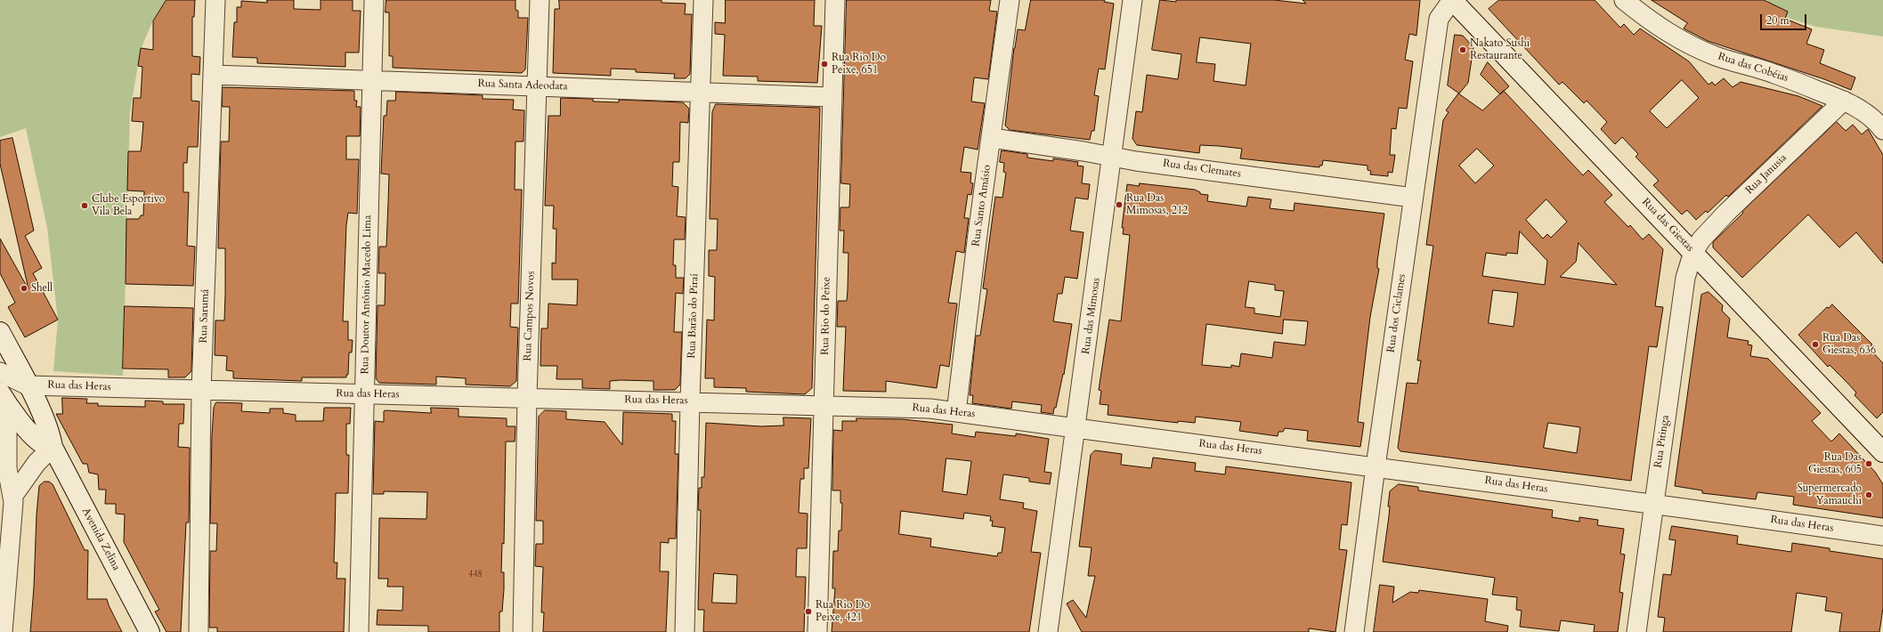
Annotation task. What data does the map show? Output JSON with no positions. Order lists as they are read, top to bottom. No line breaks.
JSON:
{"streets":{"main road":["Rua das Giestas","Avenida Zelina"],"street":["Rua das Cobéias","Rua Santa Adeodata","Rua das Clemates","Rua Janusia","Rua Santo Amásio","Rua Doutor Antônio Macedo Lima","Rua dos Ciclames","Rua Sarumá","Rua Campos Novos","Rua Barão do Piraí","Rua Rio do Peixe","Rua das Mimosas","Rua das Heras","Rua Pitinga"]},"crossings":[["Rua das Cobéias","Rua Janusia"],["Rua Santa Adeodata","Rua Doutor Antônio Macedo Lima"],["Rua Santa Adeodata","Rua Sarumá"],["Rua Santa Adeodata","Rua Campos Novos"],["Rua Santa Adeodata","Rua Barão do Piraí"],["Rua Santa Adeodata","Rua Rio do Peixe"],["Rua das Clemates","Rua Santo Amásio"],["Rua das Clemates","Rua dos Ciclames"],["Rua das Clemates","Rua das Mimosas"],["Rua Janusia","Rua das Giestas"],["Rua Janusia","Rua Pitinga"],["Rua Santo Amásio","Rua das Heras"],["Rua das Giestas","Rua dos Ciclames"],["Rua das Giestas","Rua Pitinga"],["Rua Doutor Antônio Macedo Lima","Rua das Heras"],["Rua dos Ciclames","Rua das Heras"],["Rua Sarumá","Rua das Heras"],["Rua Campos Novos","Rua das Heras"],["Rua Barão do Piraí","Rua das Heras"],["Rua Rio do Peixe","Rua das Heras"],["Rua das Mimosas","Rua das Heras"],["Rua das Heras","Rua Pitinga"],["Rua das Heras","Avenida Zelina"]],"places":["Nakato Sushi Restaurante","Rua Rio Do Peixe, 651","Rua Das Mimosas, 212","Clube Esportivo Vila Bela","Shell","Rua Das Giestas, 636","Rua Das Giestas, 605","Supermercado Yamauchi","Rua Rio Do Peixe, 421"],"house_numbers":["448"],"scale_bar":"20 m"}
